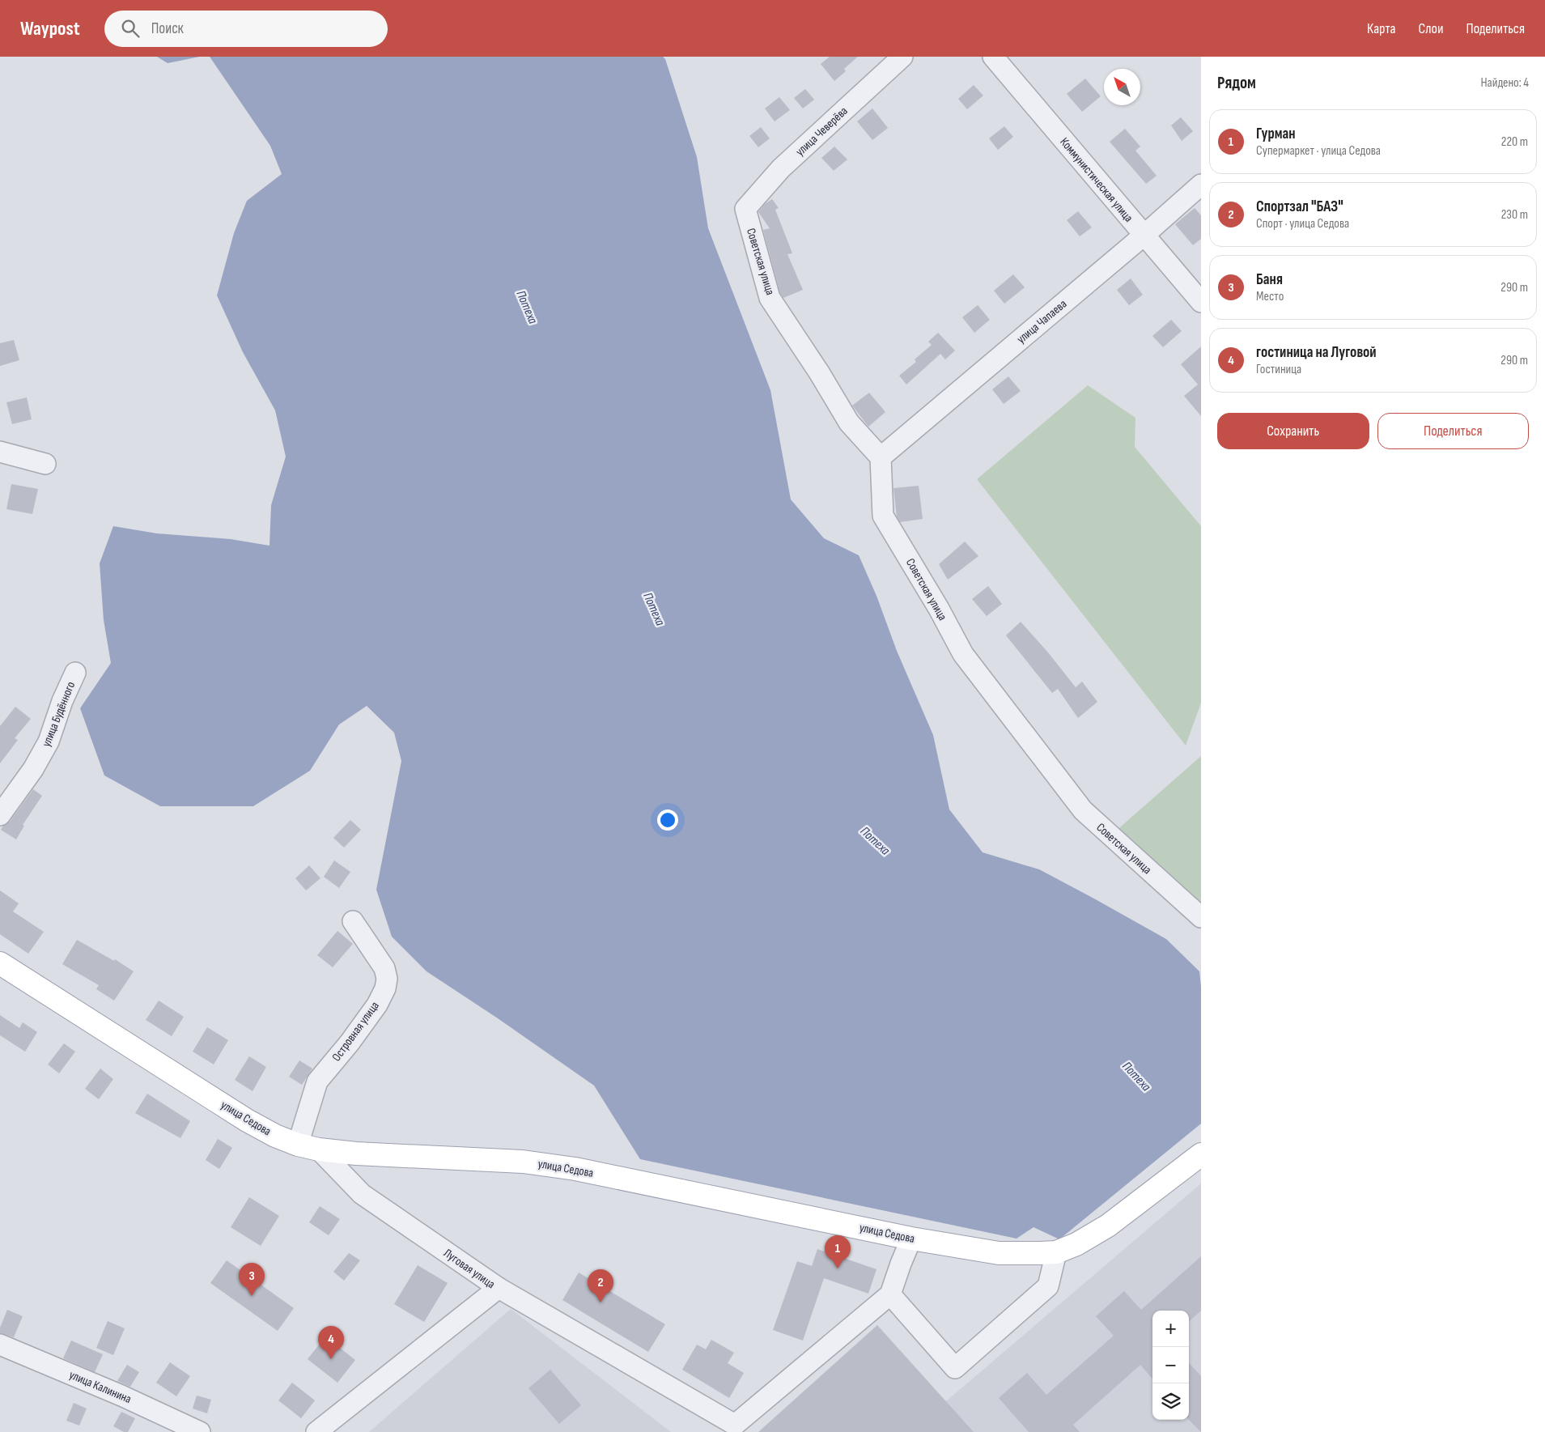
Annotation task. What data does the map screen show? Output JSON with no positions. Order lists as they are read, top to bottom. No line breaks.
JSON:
{"streets":{"main road":["улица Седова"],"street":["улица Чеверёва","Коммунистическая улица","Советская улица","улица Чапаева","улица Будённого","Островная улица","Луговая улица","улица Калинина"]},"crossings":[["улица Чеверёва","Советская улица"],["Коммунистическая улица","улица Чапаева"],["Советская улица","улица Чапаева"],["Островная улица","улица Седова"],["Островная улица","Луговая улица"],["улица Седова","Луговая улица"]],"water":["Потеха"],"north":"top left","page":{"header":"Waypost","search":"Поиск","nav":["Карта","Слои","Поделиться"],"heading":["Рядом","Найдено: 4"],"list":[{"mark":"1","name":"Гурман","note":"Супермаркет · улица Седова","value":"220 m"},{"mark":"2","name":"Спортзал \"БАЗ\"","note":"Спорт · улица Седова","value":"230 m"},{"mark":"3","name":"Баня","note":"Место","value":"290 m"},{"mark":"4","name":"гостиница на Луговой","note":"Гостиница","value":"290 m"}],"buttons":["Сохранить","Поделиться"],"pins":["1","3","2","4"],"map_buttons":["+","−"]}}
